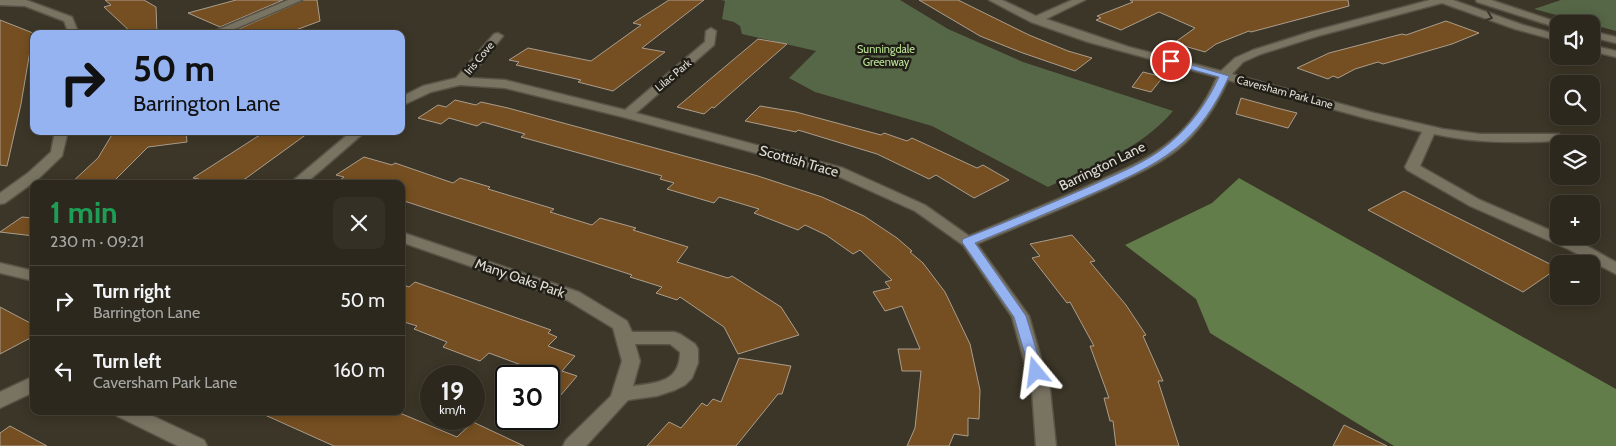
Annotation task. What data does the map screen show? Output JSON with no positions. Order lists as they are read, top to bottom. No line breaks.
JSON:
{"streets":{"street":["Iris Cove","Lilac Park","Caversham Park Lane","Scottish Trace","Barrington Lane","Many Oaks Park"]},"crossings":[["Iris Cove","Scottish Trace"],["Lilac Park","Scottish Trace"],["Caversham Park Lane","Barrington Lane"],["Scottish Trace","Barrington Lane"]],"parks":["Sunningdale Greenway"],"page":{"map_buttons":["+","−"],"turn":["50 m","Barrington Lane"],"heading":["1 min","230 m · 09:21"],"list":[{"name":"Turn right","note":"Barrington Lane","value":"50 m"},{"name":"Turn left","note":"Caversham Park Lane","value":"160 m"}],"speed":"19 km/h","limit":"30"}}
